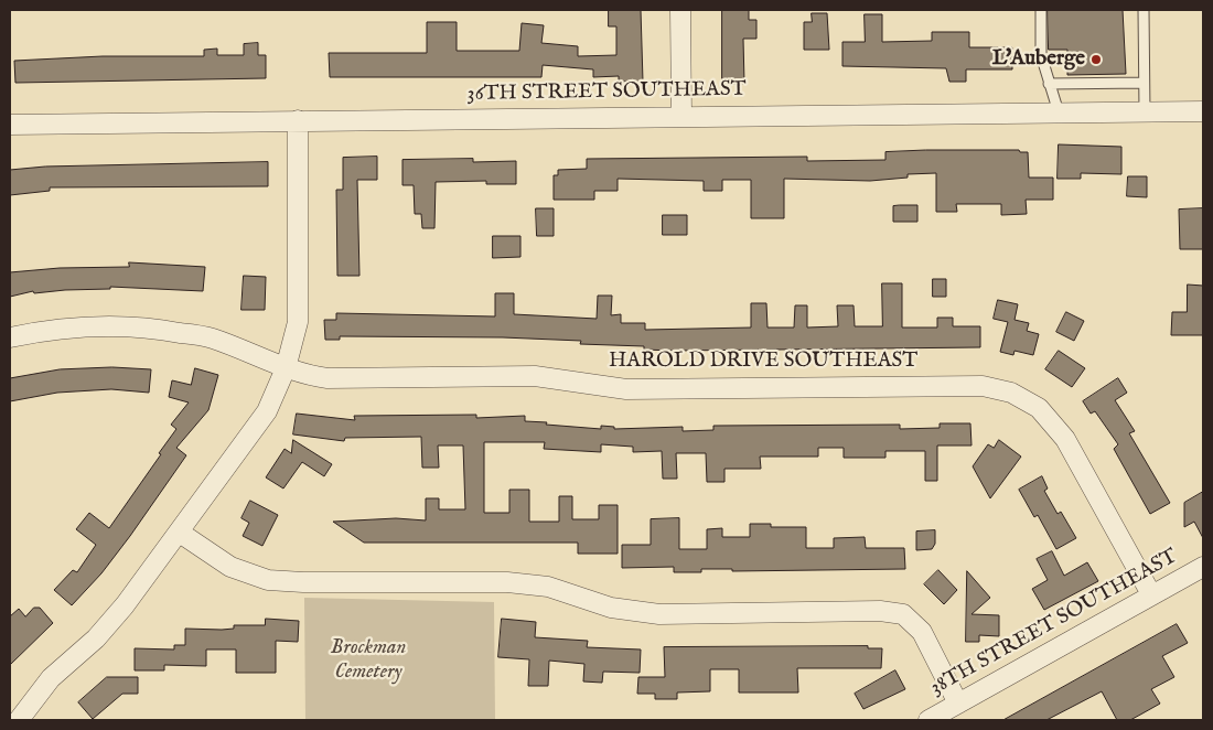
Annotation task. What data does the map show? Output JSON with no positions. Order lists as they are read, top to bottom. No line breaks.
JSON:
{"streets":{"street":["36TH STREET SOUTHEAST","HAROLD DRIVE SOUTHEAST","38TH STREET SOUTHEAST"]},"crossings":[["HAROLD DRIVE SOUTHEAST","38TH STREET SOUTHEAST"]],"parks":["Brockman Cemetery"],"places":["L'Auberge"]}
